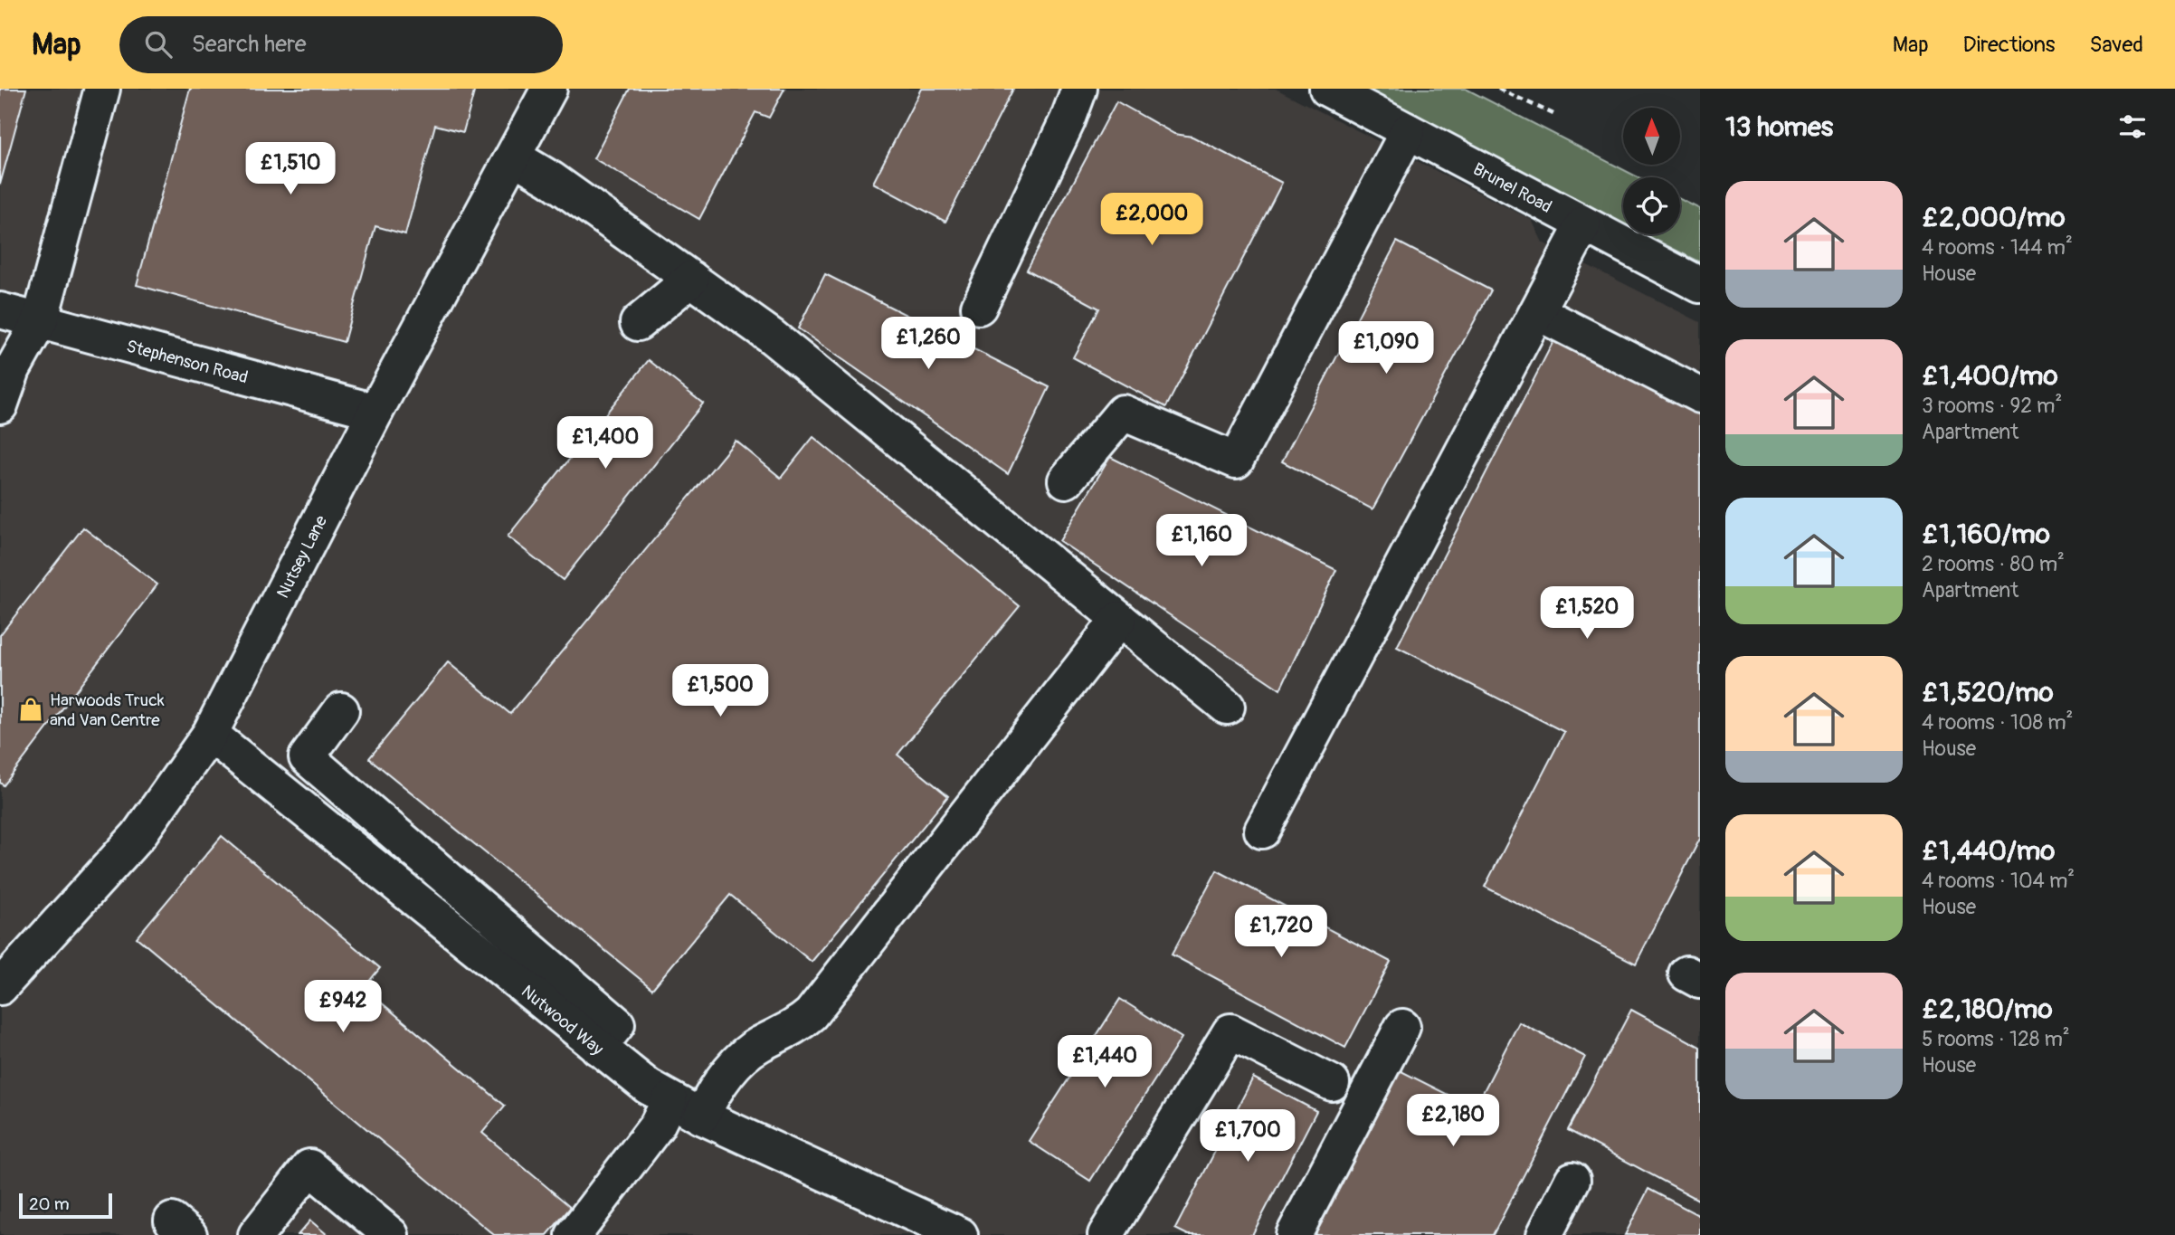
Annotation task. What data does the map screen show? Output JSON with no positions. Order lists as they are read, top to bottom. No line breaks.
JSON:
{"streets":{"lane":["Brunel Road","Stephenson Road","Nutsey Lane","Nutwood Way"]},"crossings":[["Stephenson Road","Nutsey Lane"],["Nutsey Lane","Nutwood Way"]],"places":{"shop":["Harwoods Truck and Van Centre"]},"scale_bar":"20 m","north":"top","page":{"header":"Map","search":"Search here","nav":["Map","Directions","Saved"],"heading":"13 homes","price":["£1,510","£2,000","£1,260","£1,090","£1,400","£1,160","£1,520","£1,500","£1,720","£942","£1,440","£2,180","£1,700"],"list":[{"name":"£2,000/mo","note":"4 rooms · 144 m² · House"},{"name":"£1,400/mo","note":"3 rooms · 92 m² · Apartment"},{"name":"£1,160/mo","note":"2 rooms · 80 m² · Apartment"},{"name":"£1,520/mo","note":"4 rooms · 108 m² · House"},{"name":"£1,440/mo","note":"4 rooms · 104 m² · House"},{"name":"£2,180/mo","note":"5 rooms · 128 m² · House"}],"scale":"20 m"}}
